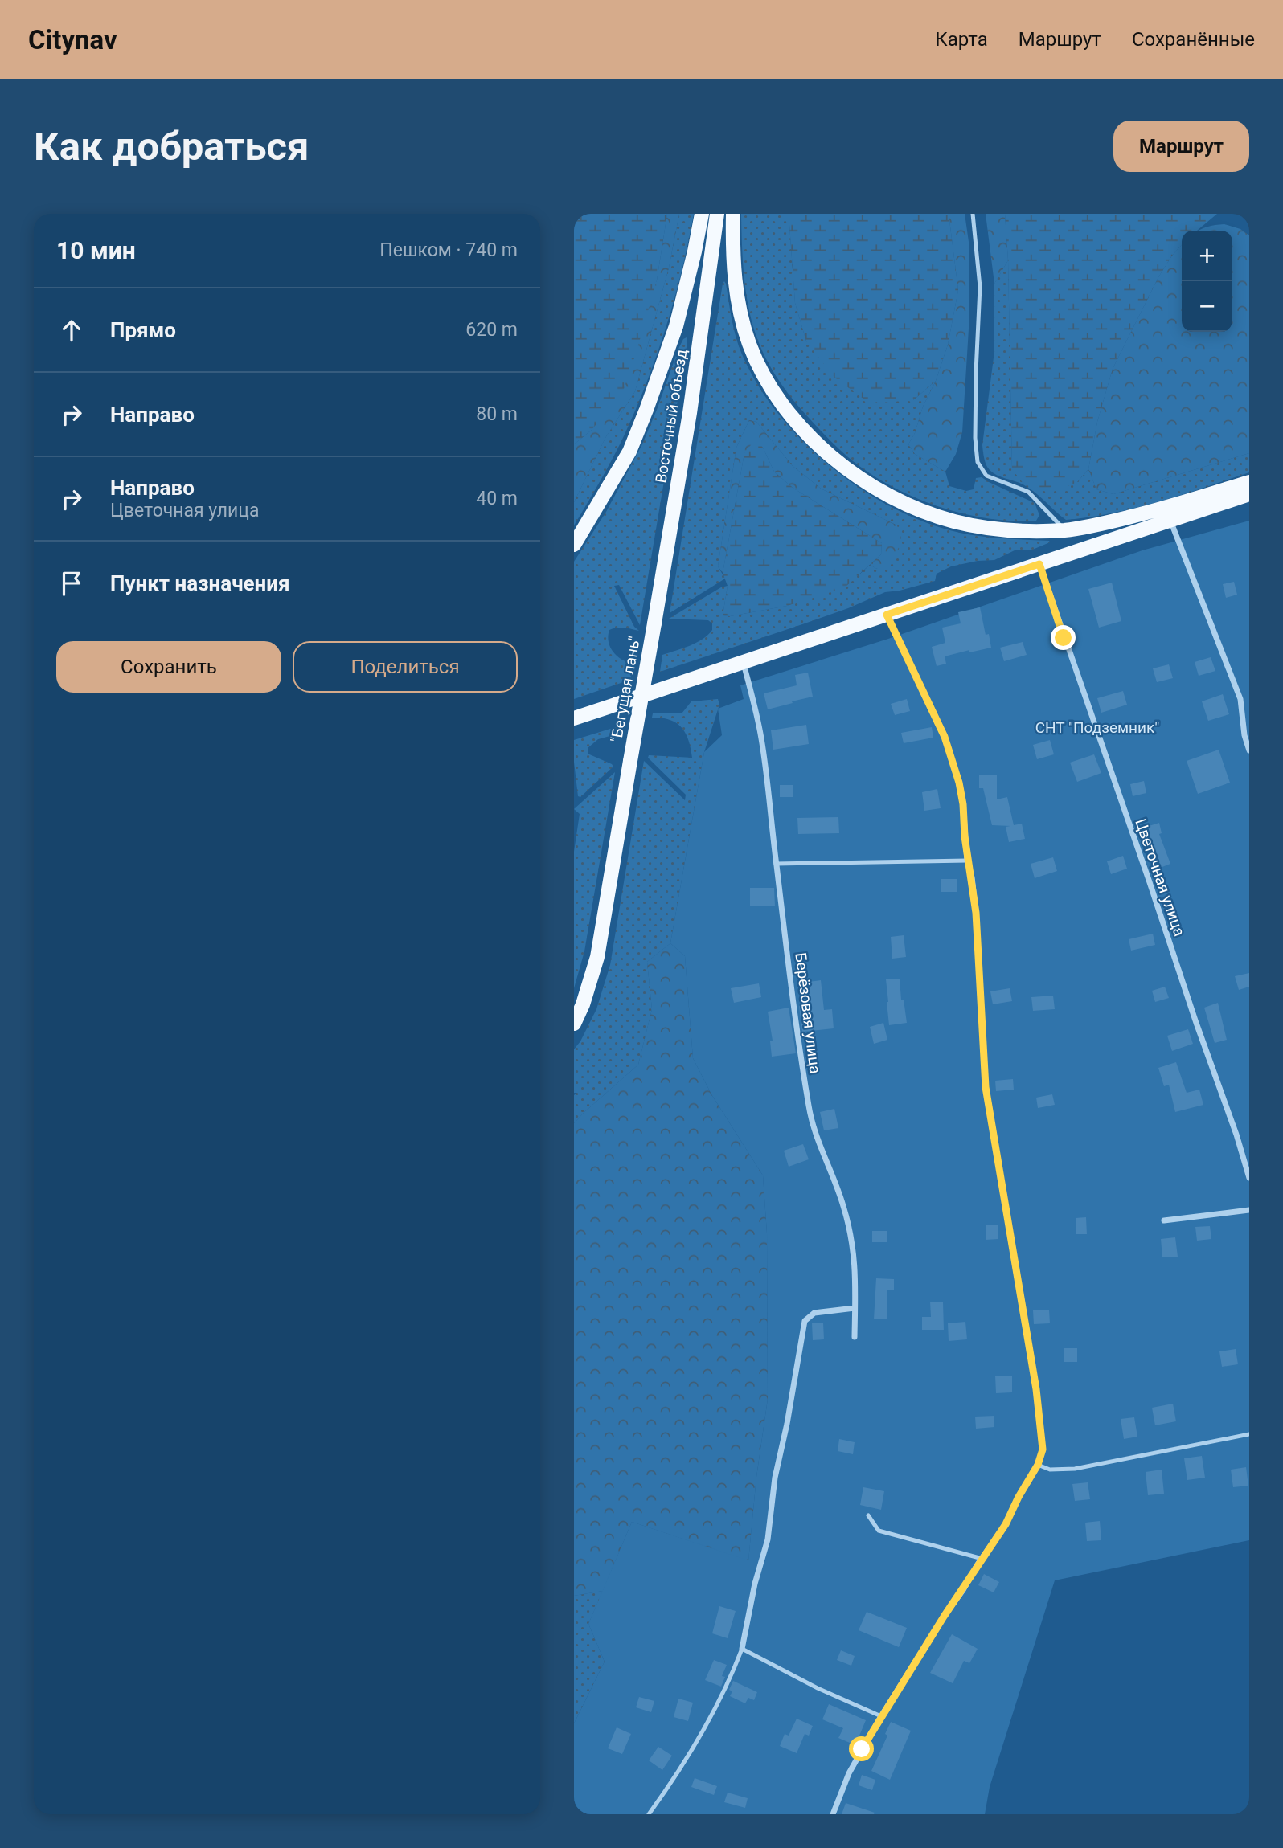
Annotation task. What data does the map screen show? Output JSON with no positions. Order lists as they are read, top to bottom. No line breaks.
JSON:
{"streets":{"main road":["Восточный объезд","\"Бегущая лань\""],"street":["Цветочная улица","Берёзовая улица"]},"crossings":[["Восточный объезд","\"Бегущая лань\""]],"parks":["СНТ \"Подземник\""],"page":{"header":"Citynav","nav":["Карта","Маршрут","Сохранённые"],"buttons":["Маршрут",["Сохранить","Поделиться"]],"title":"Как добраться","heading":["10 мин","Пешком · 740 m"],"map_buttons":["+","−"],"list":[["Прямо","620 m"],["Направо","80 m"],["Направо","Цветочная улица","40 m"],"Пункт назначения"]}}
